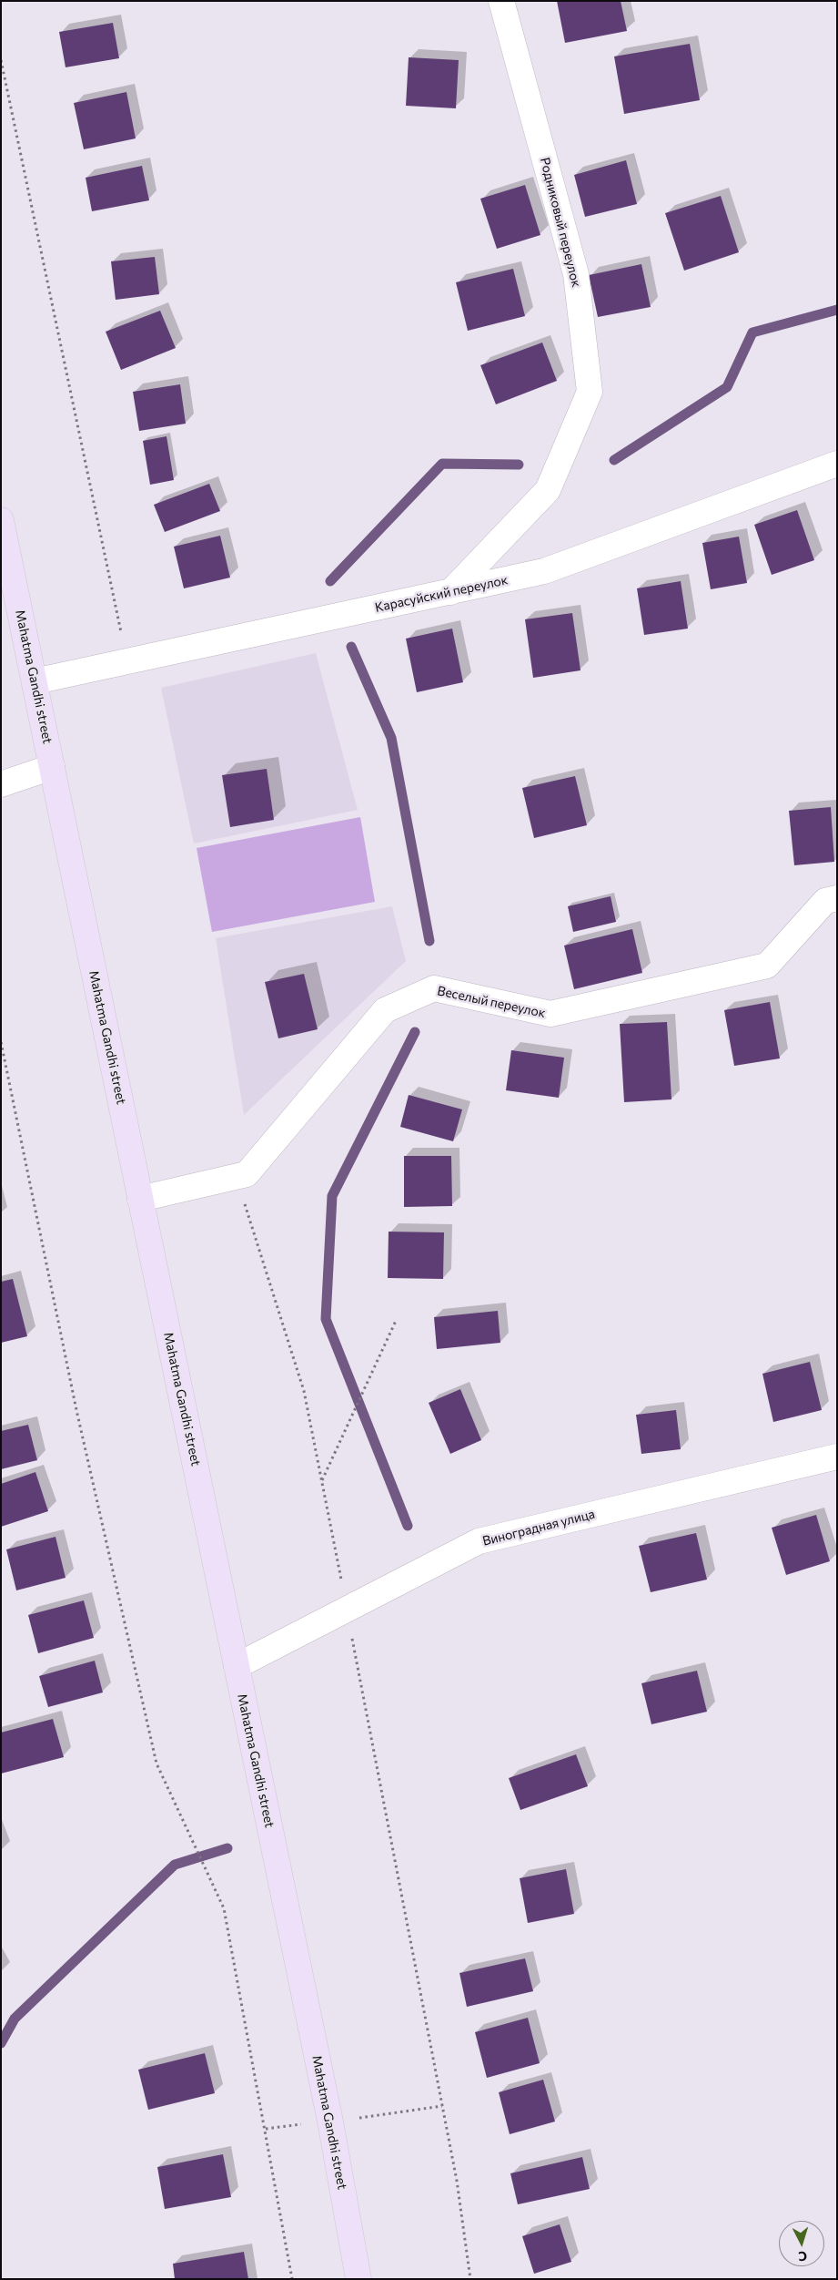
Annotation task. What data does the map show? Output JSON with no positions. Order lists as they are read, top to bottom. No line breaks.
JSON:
{"streets":{"main road":["Mahatma Gandhi street"],"street":["Родниковый переулок","Карасуйский переулок","Веселый переулок","Виноградная улица"]},"crossings":[["Родниковый переулок","Карасуйский переулок"],["Карасуйский переулок","Mahatma Gandhi street"],["Mahatma Gandhi street","Веселый переулок"],["Mahatma Gandhi street","Виноградная улица"]],"north":"bottom"}
